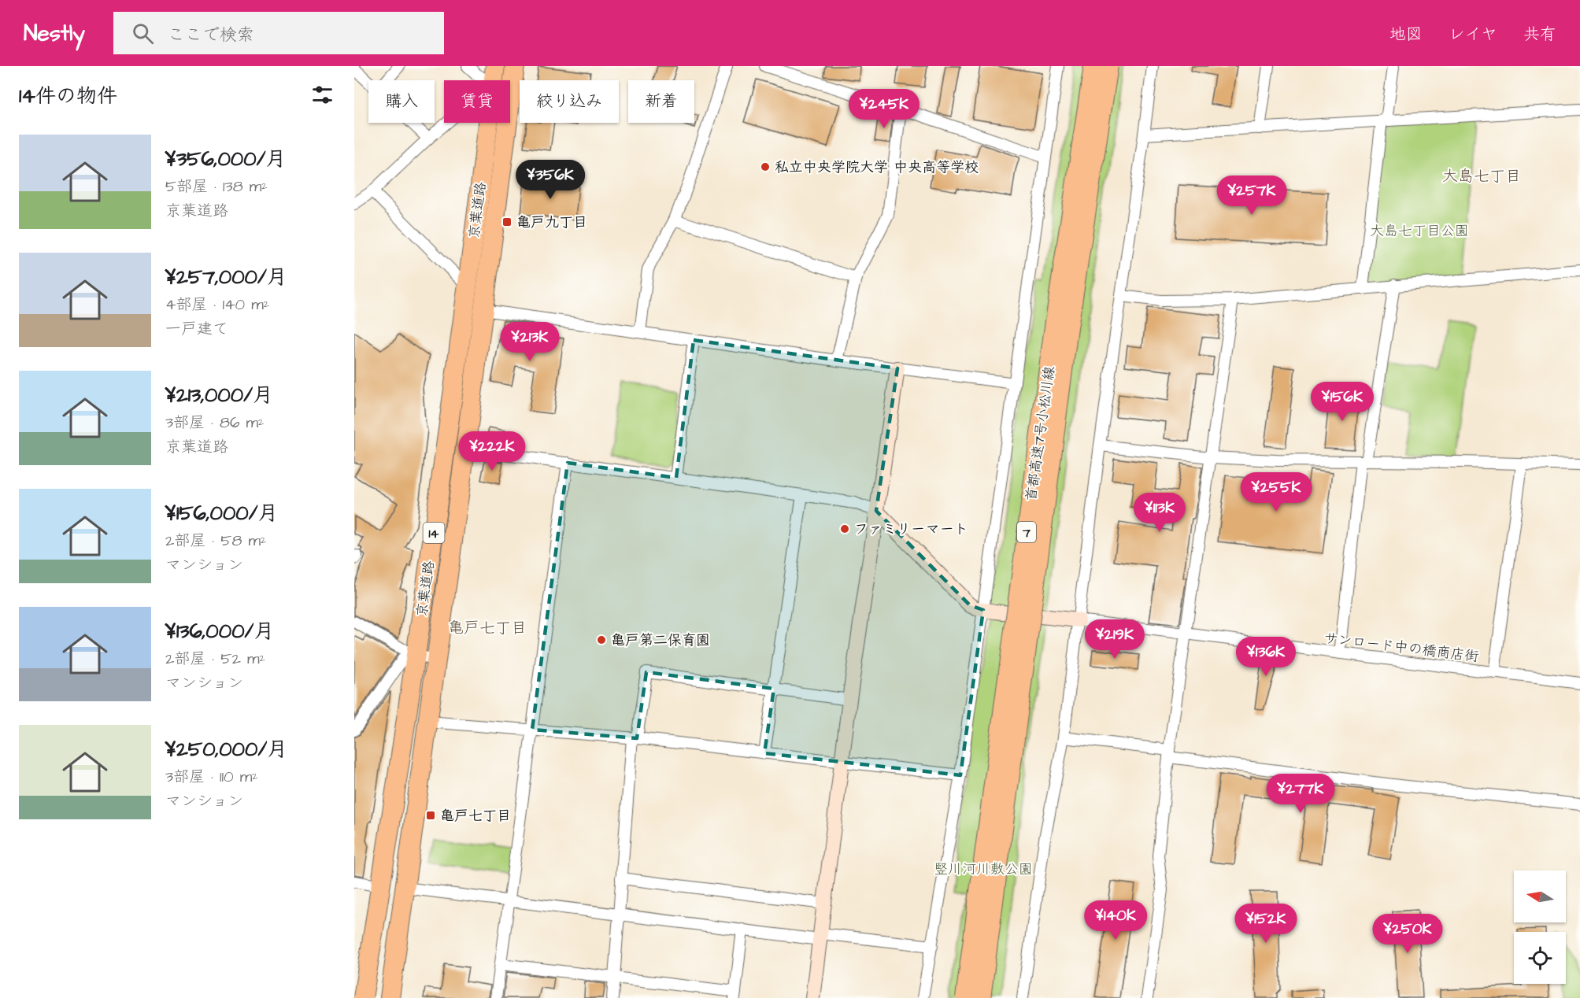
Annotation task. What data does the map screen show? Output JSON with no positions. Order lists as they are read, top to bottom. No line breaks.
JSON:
{"streets":{"highway":["京葉道路","首都高速7号小松川線","7","14"],"street":["サンロード中の橋商店街"]},"districts":["大島七丁目","亀戸七丁目"],"parks":["大島七丁目公園","竪川河川敷公園"],"places":{"other":["私立中央学院大学 中央高等学校","ファミリーマート","亀戸第二保育園"],"transit":["亀戸九丁目","亀戸七丁目"]},"north":"left","page":{"header":"Nestly","search":"ここで検索","nav":["地図","レイヤ","共有"],"heading":"14件の物件","chip":["購入","賃貸","絞り込み","新着"],"price":["¥245K","¥356K","¥257K","¥213K","¥156K","¥222K","¥255K","¥113K","¥219K","¥136K","¥277K","¥140K","¥152K","¥250K"],"list":[{"name":"¥356,000/月","note":"5部屋 · 138 m² · 京葉道路"},{"name":"¥257,000/月","note":"4部屋 · 140 m² · 一戸建て"},{"name":"¥213,000/月","note":"3部屋 · 86 m² · 京葉道路"},{"name":"¥156,000/月","note":"2部屋 · 58 m² · マンション"},{"name":"¥136,000/月","note":"2部屋 · 52 m² · マンション"},{"name":"¥250,000/月","note":"3部屋 · 110 m² · マンション"}]}}
